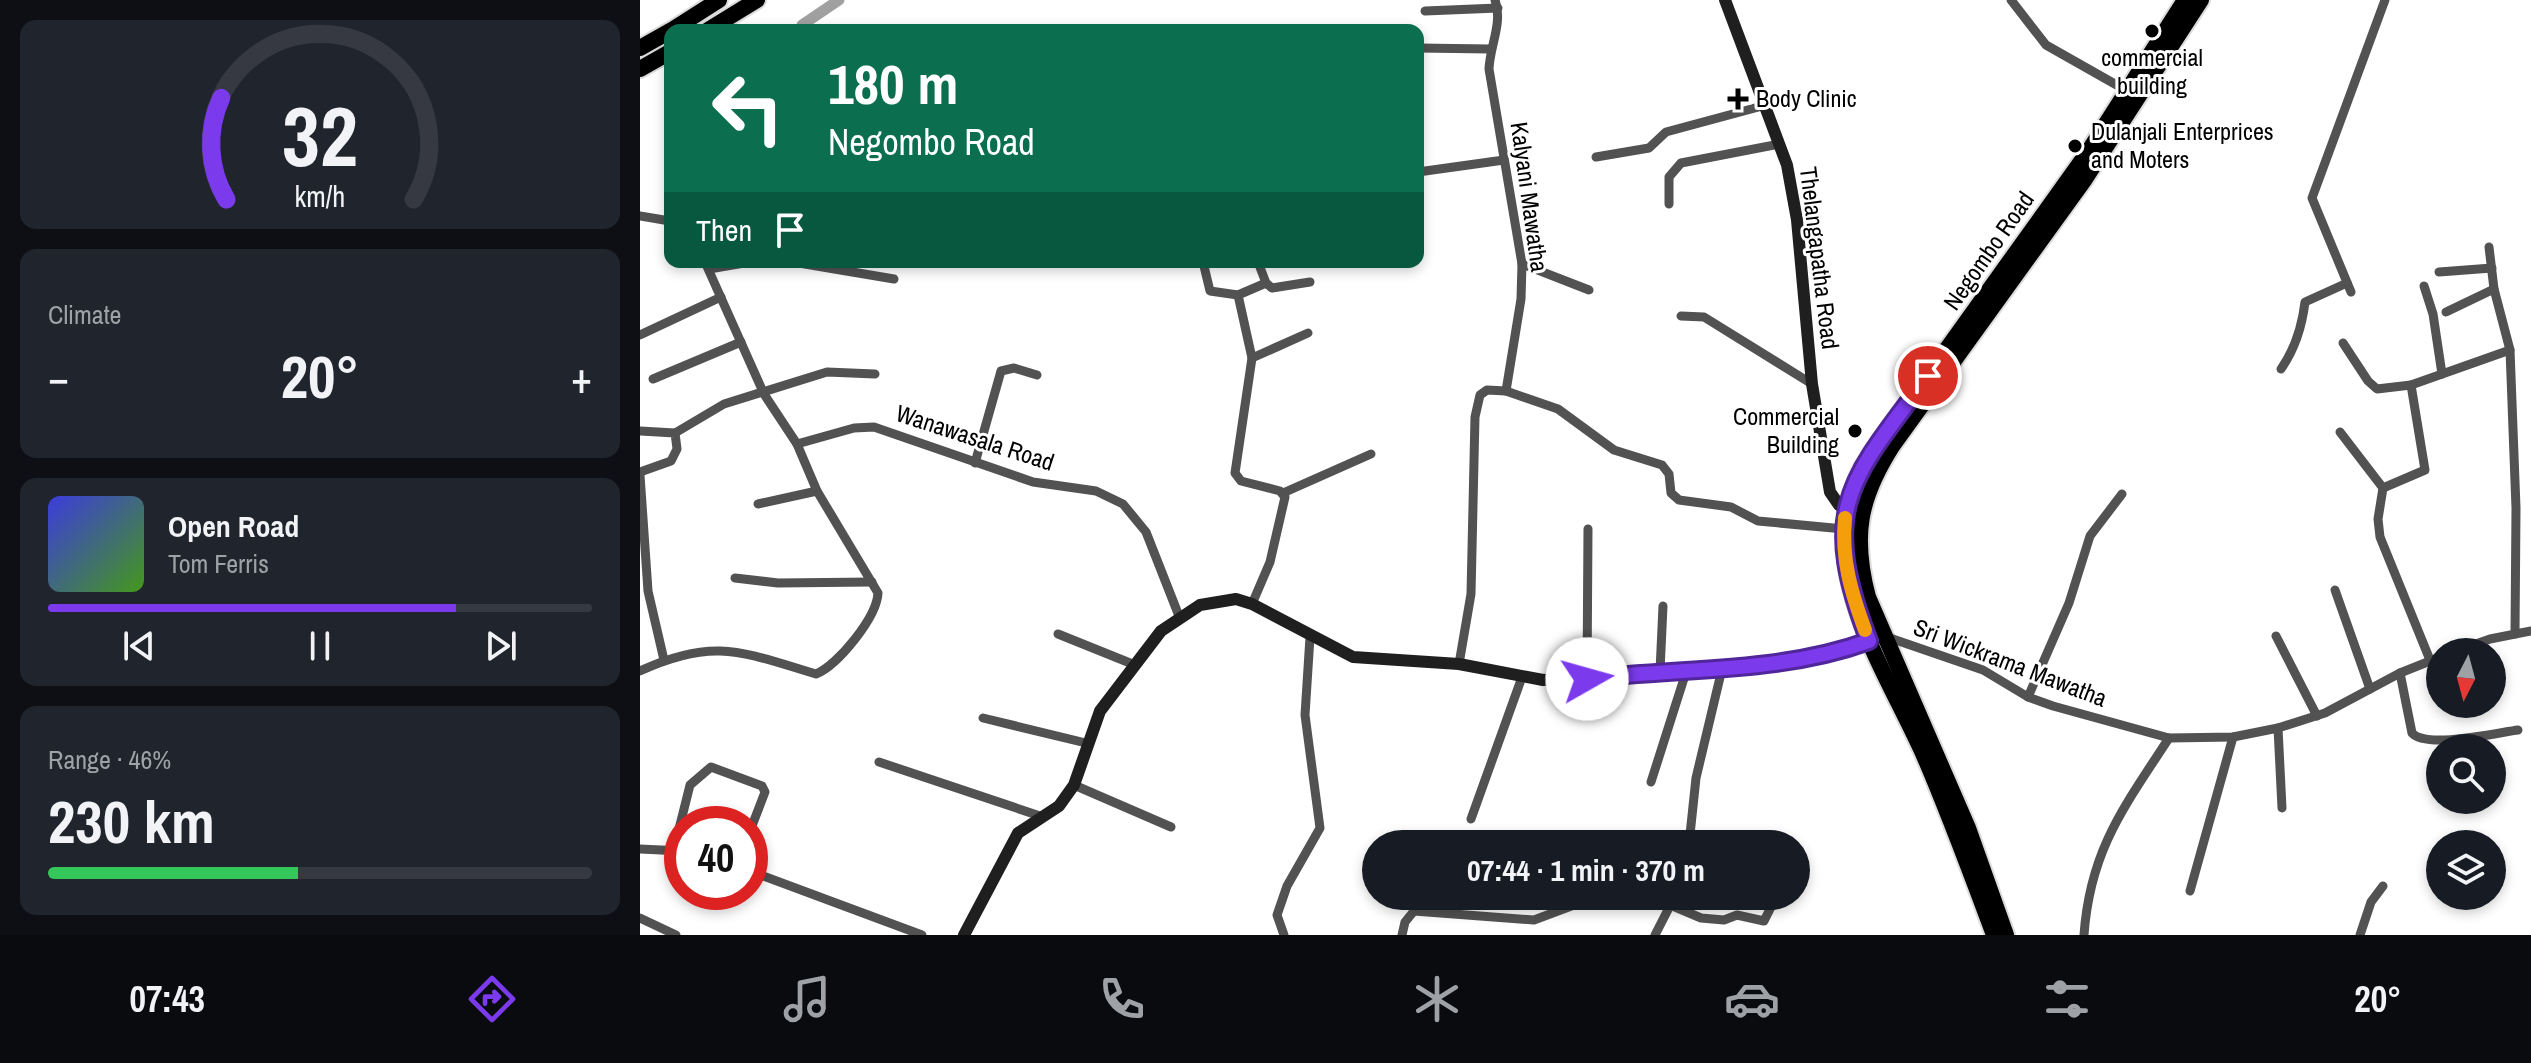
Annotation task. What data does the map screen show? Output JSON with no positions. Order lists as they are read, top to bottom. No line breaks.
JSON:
{"streets":{"highway":["Negombo Road"],"street":["Kalyani Mawatha","Thelangapatha Road","Wanawasala Road","Sri Wickrama Mawatha"]},"crossings":[["Negombo Road","Thelangapatha Road"],["Negombo Road","Sri Wickrama Mawatha"]],"places":{"other":["commercial building","Dulanjali Enterprices and Moters","Commercial Building"],"health":["Body Clinic"]},"north":"bottom","page":{"turn":["180 m","Negombo Road"],"then":"Then","tile":["Climate",["Range · 46%","230 km"]],"heat":["−","20°","+"],"song":["Open Road","Tom Ferris"],"limit":"40","trip":"07:44 · 1 min · 370 m","tabs":["07:43","20°"],"gauge":["32","km/h"]}}
